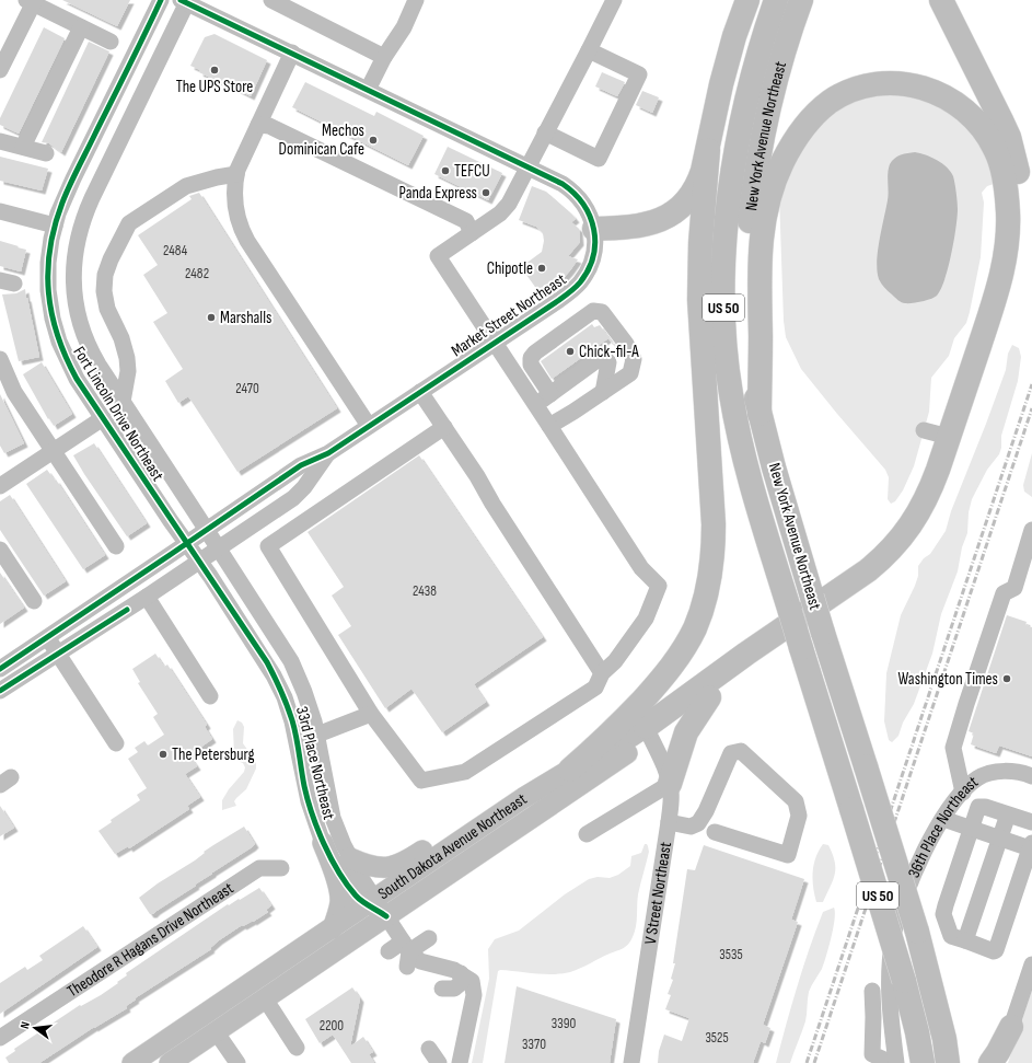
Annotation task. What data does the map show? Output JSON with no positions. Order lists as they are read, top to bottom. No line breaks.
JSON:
{"streets":{"highway":["New York Avenue Northeast","US 50"],"main road":["South Dakota Avenue Northeast"],"street":["Market Street Northeast","Fort Lincoln Drive Northeast","33rd Place Northeast","36th Place Northeast","V Street Northeast","Theodore R Hagans Drive Northeast"]},"crossings":[["Market Street Northeast","Fort Lincoln Drive Northeast"],["Market Street Northeast","33rd Place Northeast"],["Fort Lincoln Drive Northeast","33rd Place Northeast"],["33rd Place Northeast","South Dakota Avenue Northeast"],["South Dakota Avenue Northeast","V Street Northeast"]],"places":["The UPS Store","Mechos Dominican Cafe","TEFCU","Panda Express","Chipotle","Marshalls","Chick-fil-A","Washington Times","The Petersburg"],"house_numbers":["2484","2482","2470","2438","3535","3390","2200","3525","3370"],"north":"left"}
